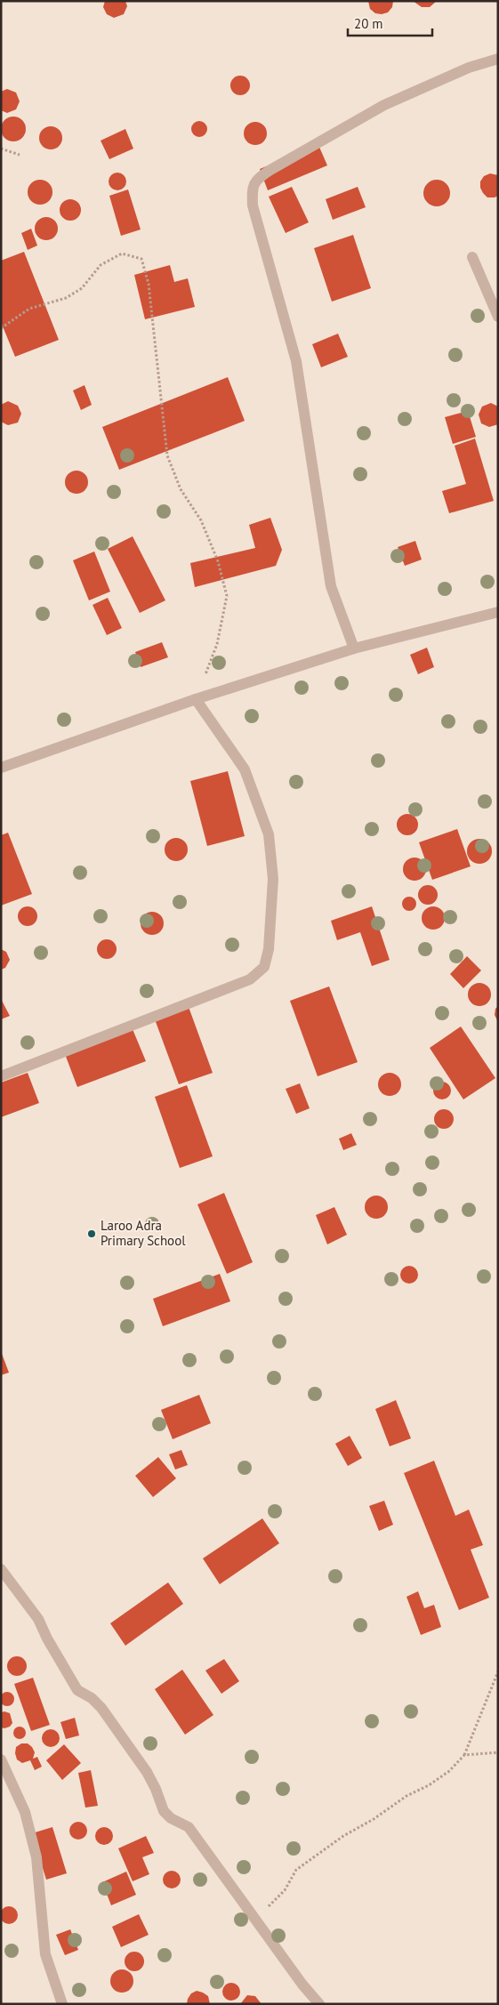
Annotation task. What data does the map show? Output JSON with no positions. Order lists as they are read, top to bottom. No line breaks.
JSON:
{"places":["Laroo Adra Primary School"],"scale_bar":"20 m"}
